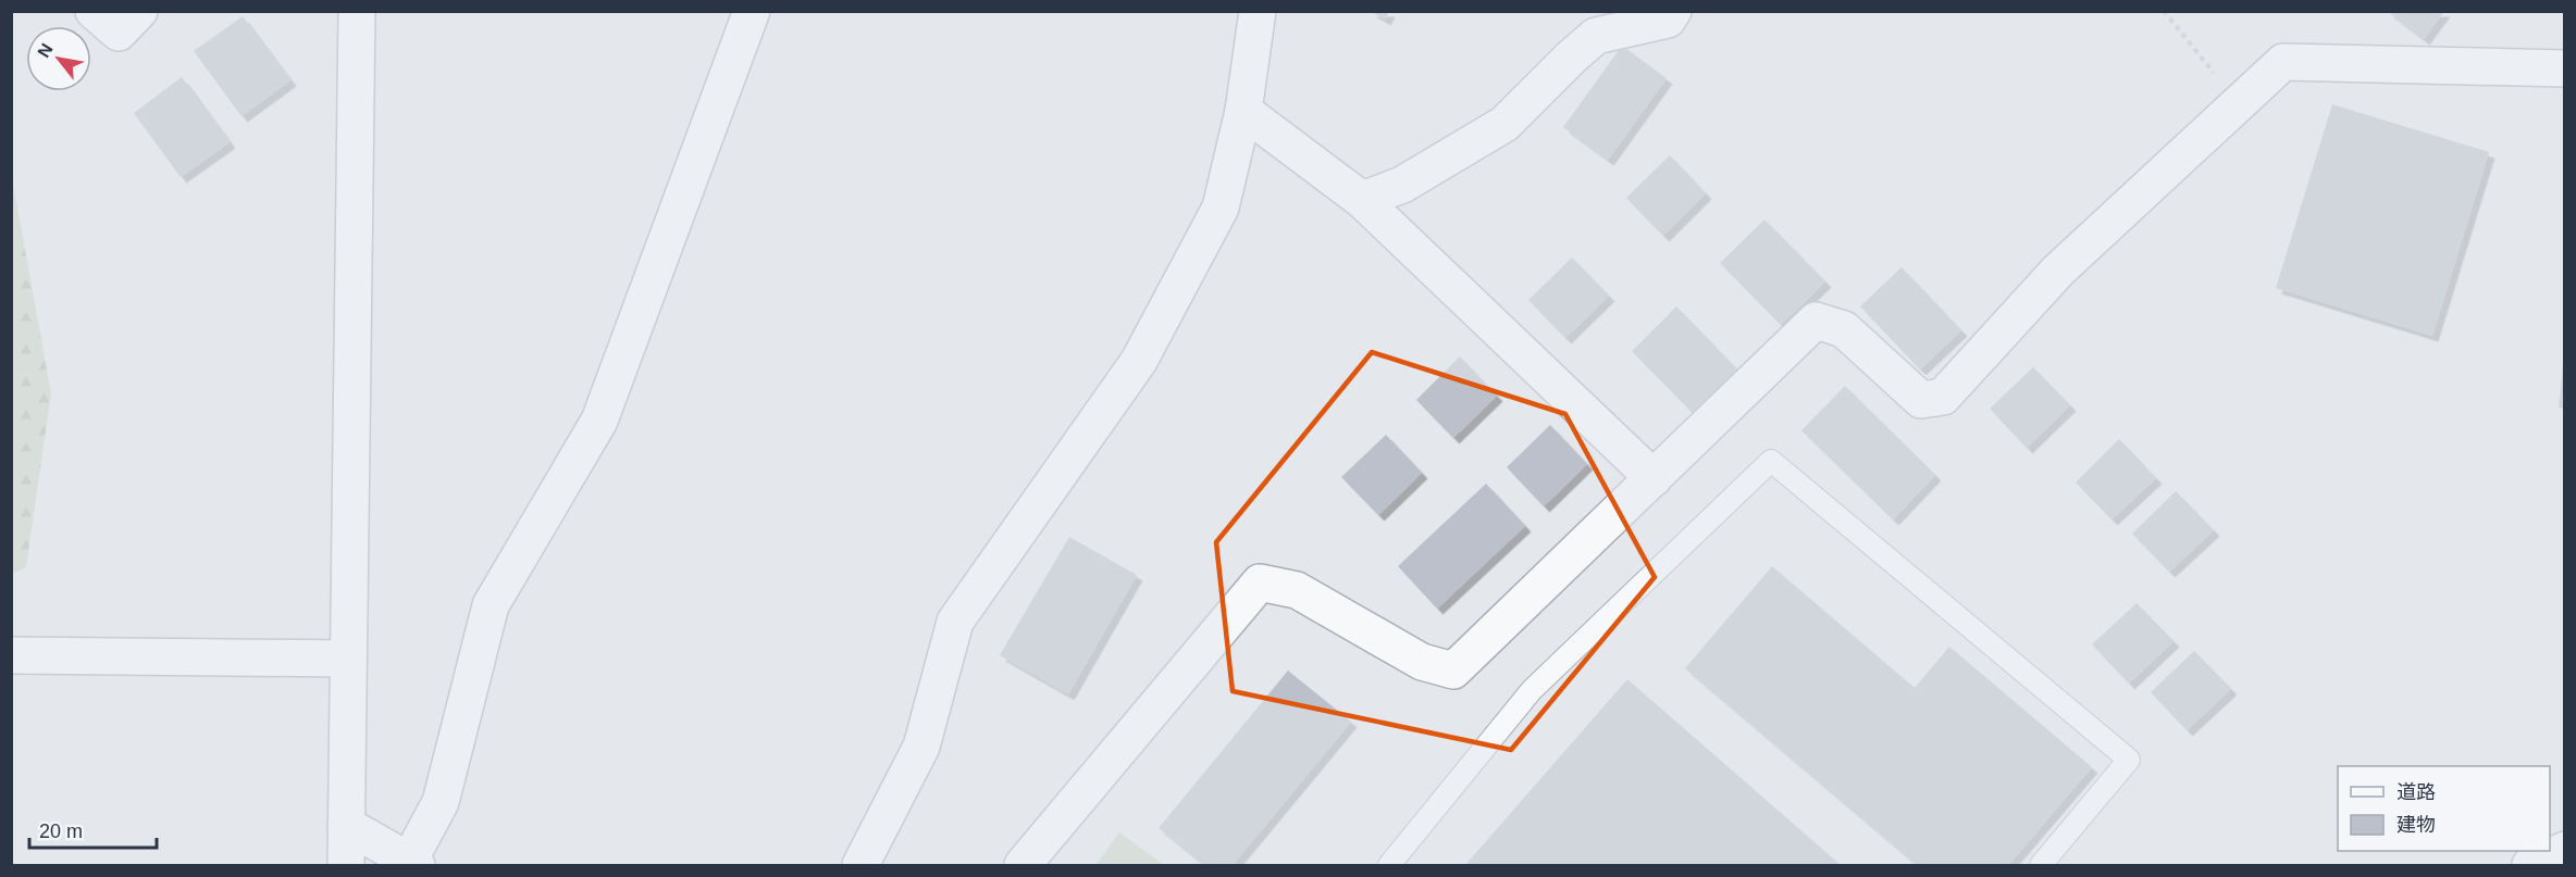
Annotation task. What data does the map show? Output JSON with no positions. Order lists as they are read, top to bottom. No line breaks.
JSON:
{"legend":["道路","建物"],"scale_bar":"20 m","north":"top left"}
